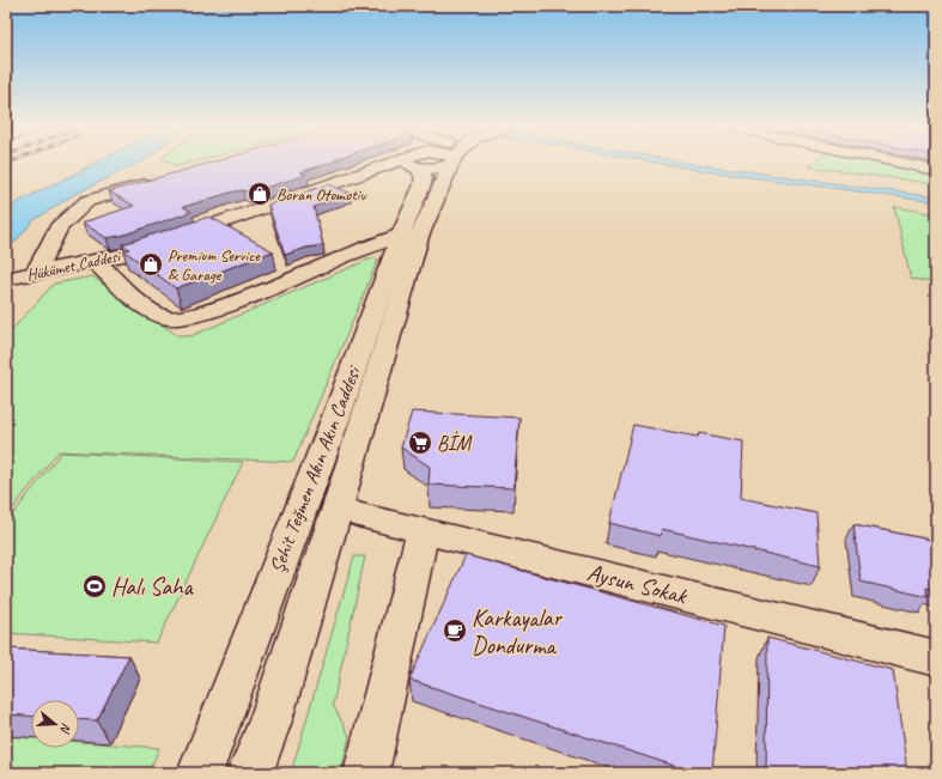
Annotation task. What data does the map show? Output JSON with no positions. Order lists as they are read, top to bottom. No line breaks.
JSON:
{"streets":{"street":["Hükümet Caddesi","Şehit Teğmen Akın Akın Caddesi","Aysun Sokak"]},"crossings":[["Şehit Teğmen Akın Akın Caddesi","Aysun Sokak"]],"places":{"shop":["Boran Otomotiv","Premium Service & Garage"],"supermarket":["BİM"],"sports":["Halı Saha"],"cafe":["Karkayalar Dondurma"]},"north":"right"}
